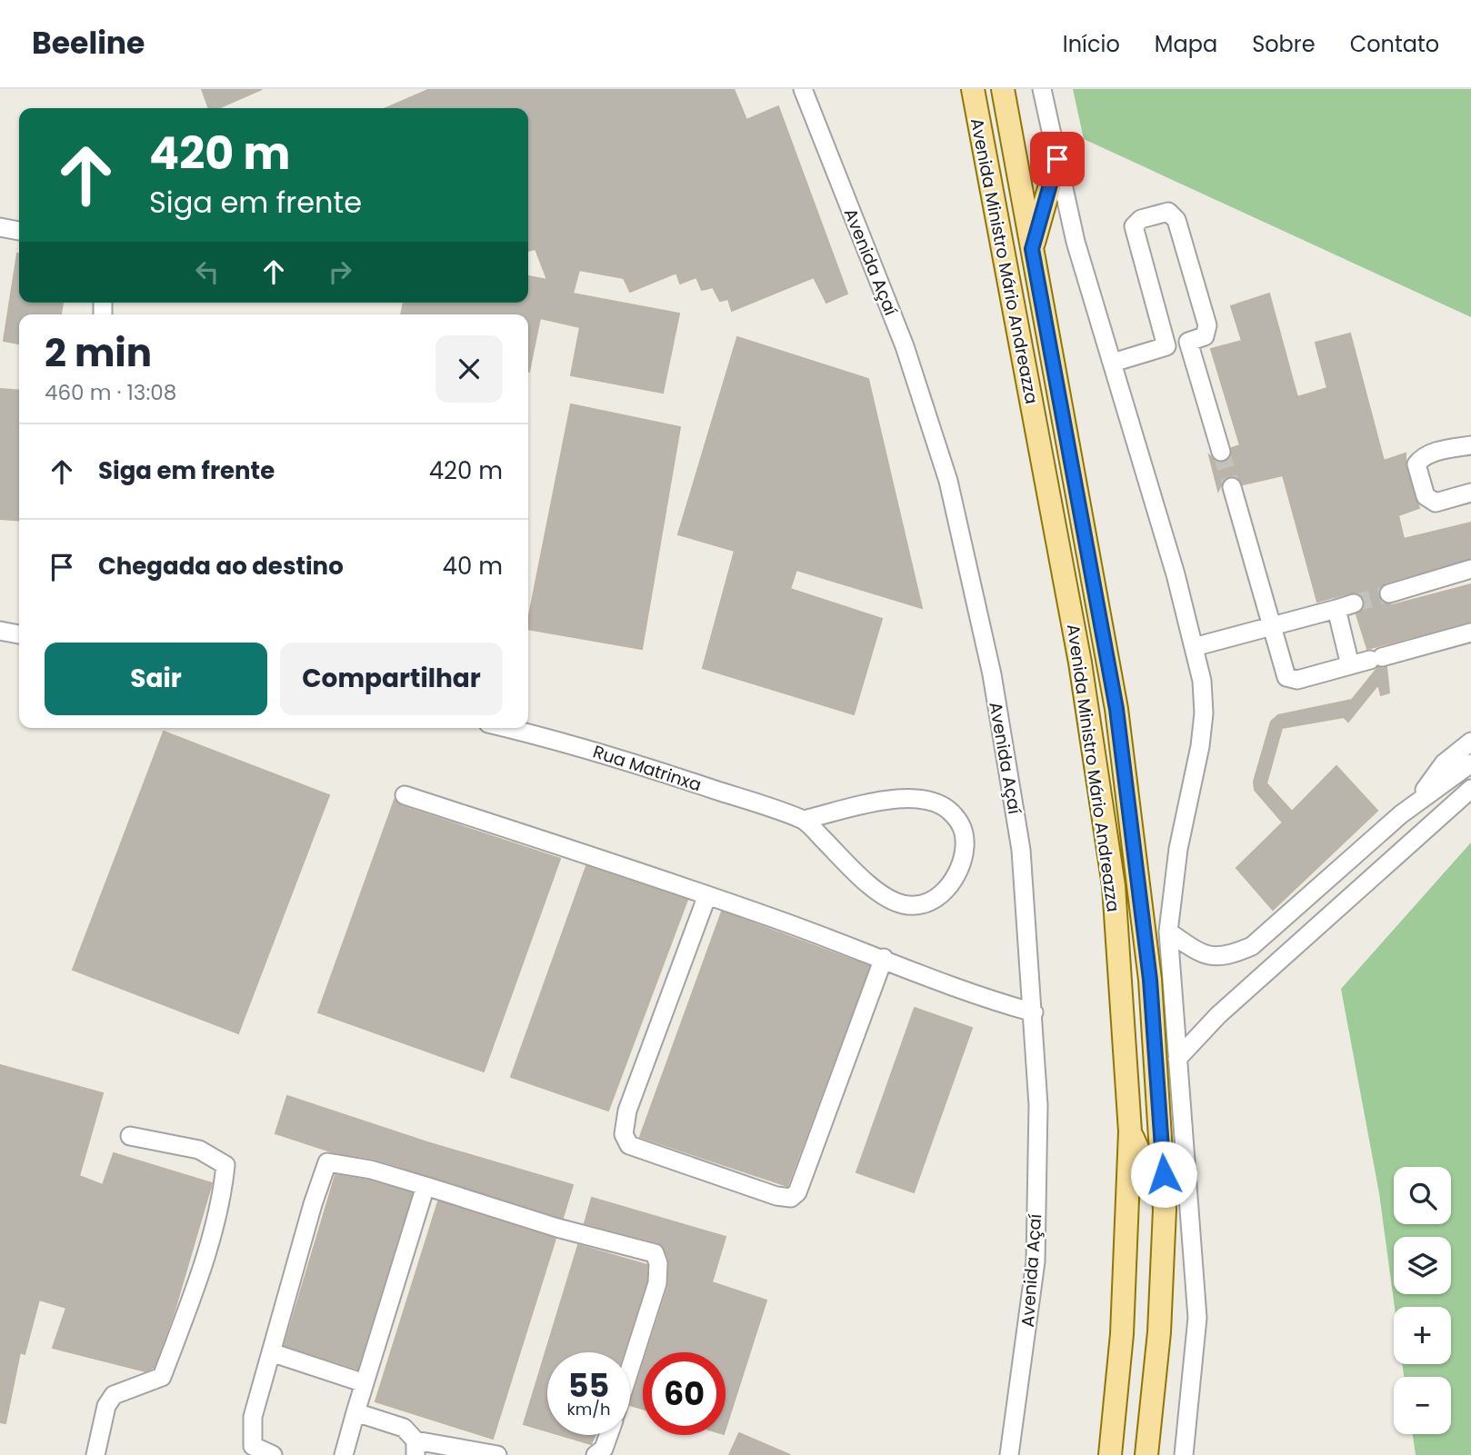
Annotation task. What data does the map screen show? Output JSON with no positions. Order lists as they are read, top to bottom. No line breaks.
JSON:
{"streets":{"main road":["Avenida Ministro Mário Andreazza"],"street":["Avenida Açaí","Rua Matrinxa"]},"page":{"header":"Beeline","nav":["Início","Mapa","Sobre","Contato"],"turn":["420 m","Siga em frente"],"heading":["2 min","460 m · 13:08"],"list":[{"name":"Siga em frente","value":"420 m"},{"name":"Chegada ao destino","value":"40 m"}],"buttons":["Sair","Compartilhar"],"map_buttons":["+","−"],"speed":"55 km/h","limit":"60"}}
